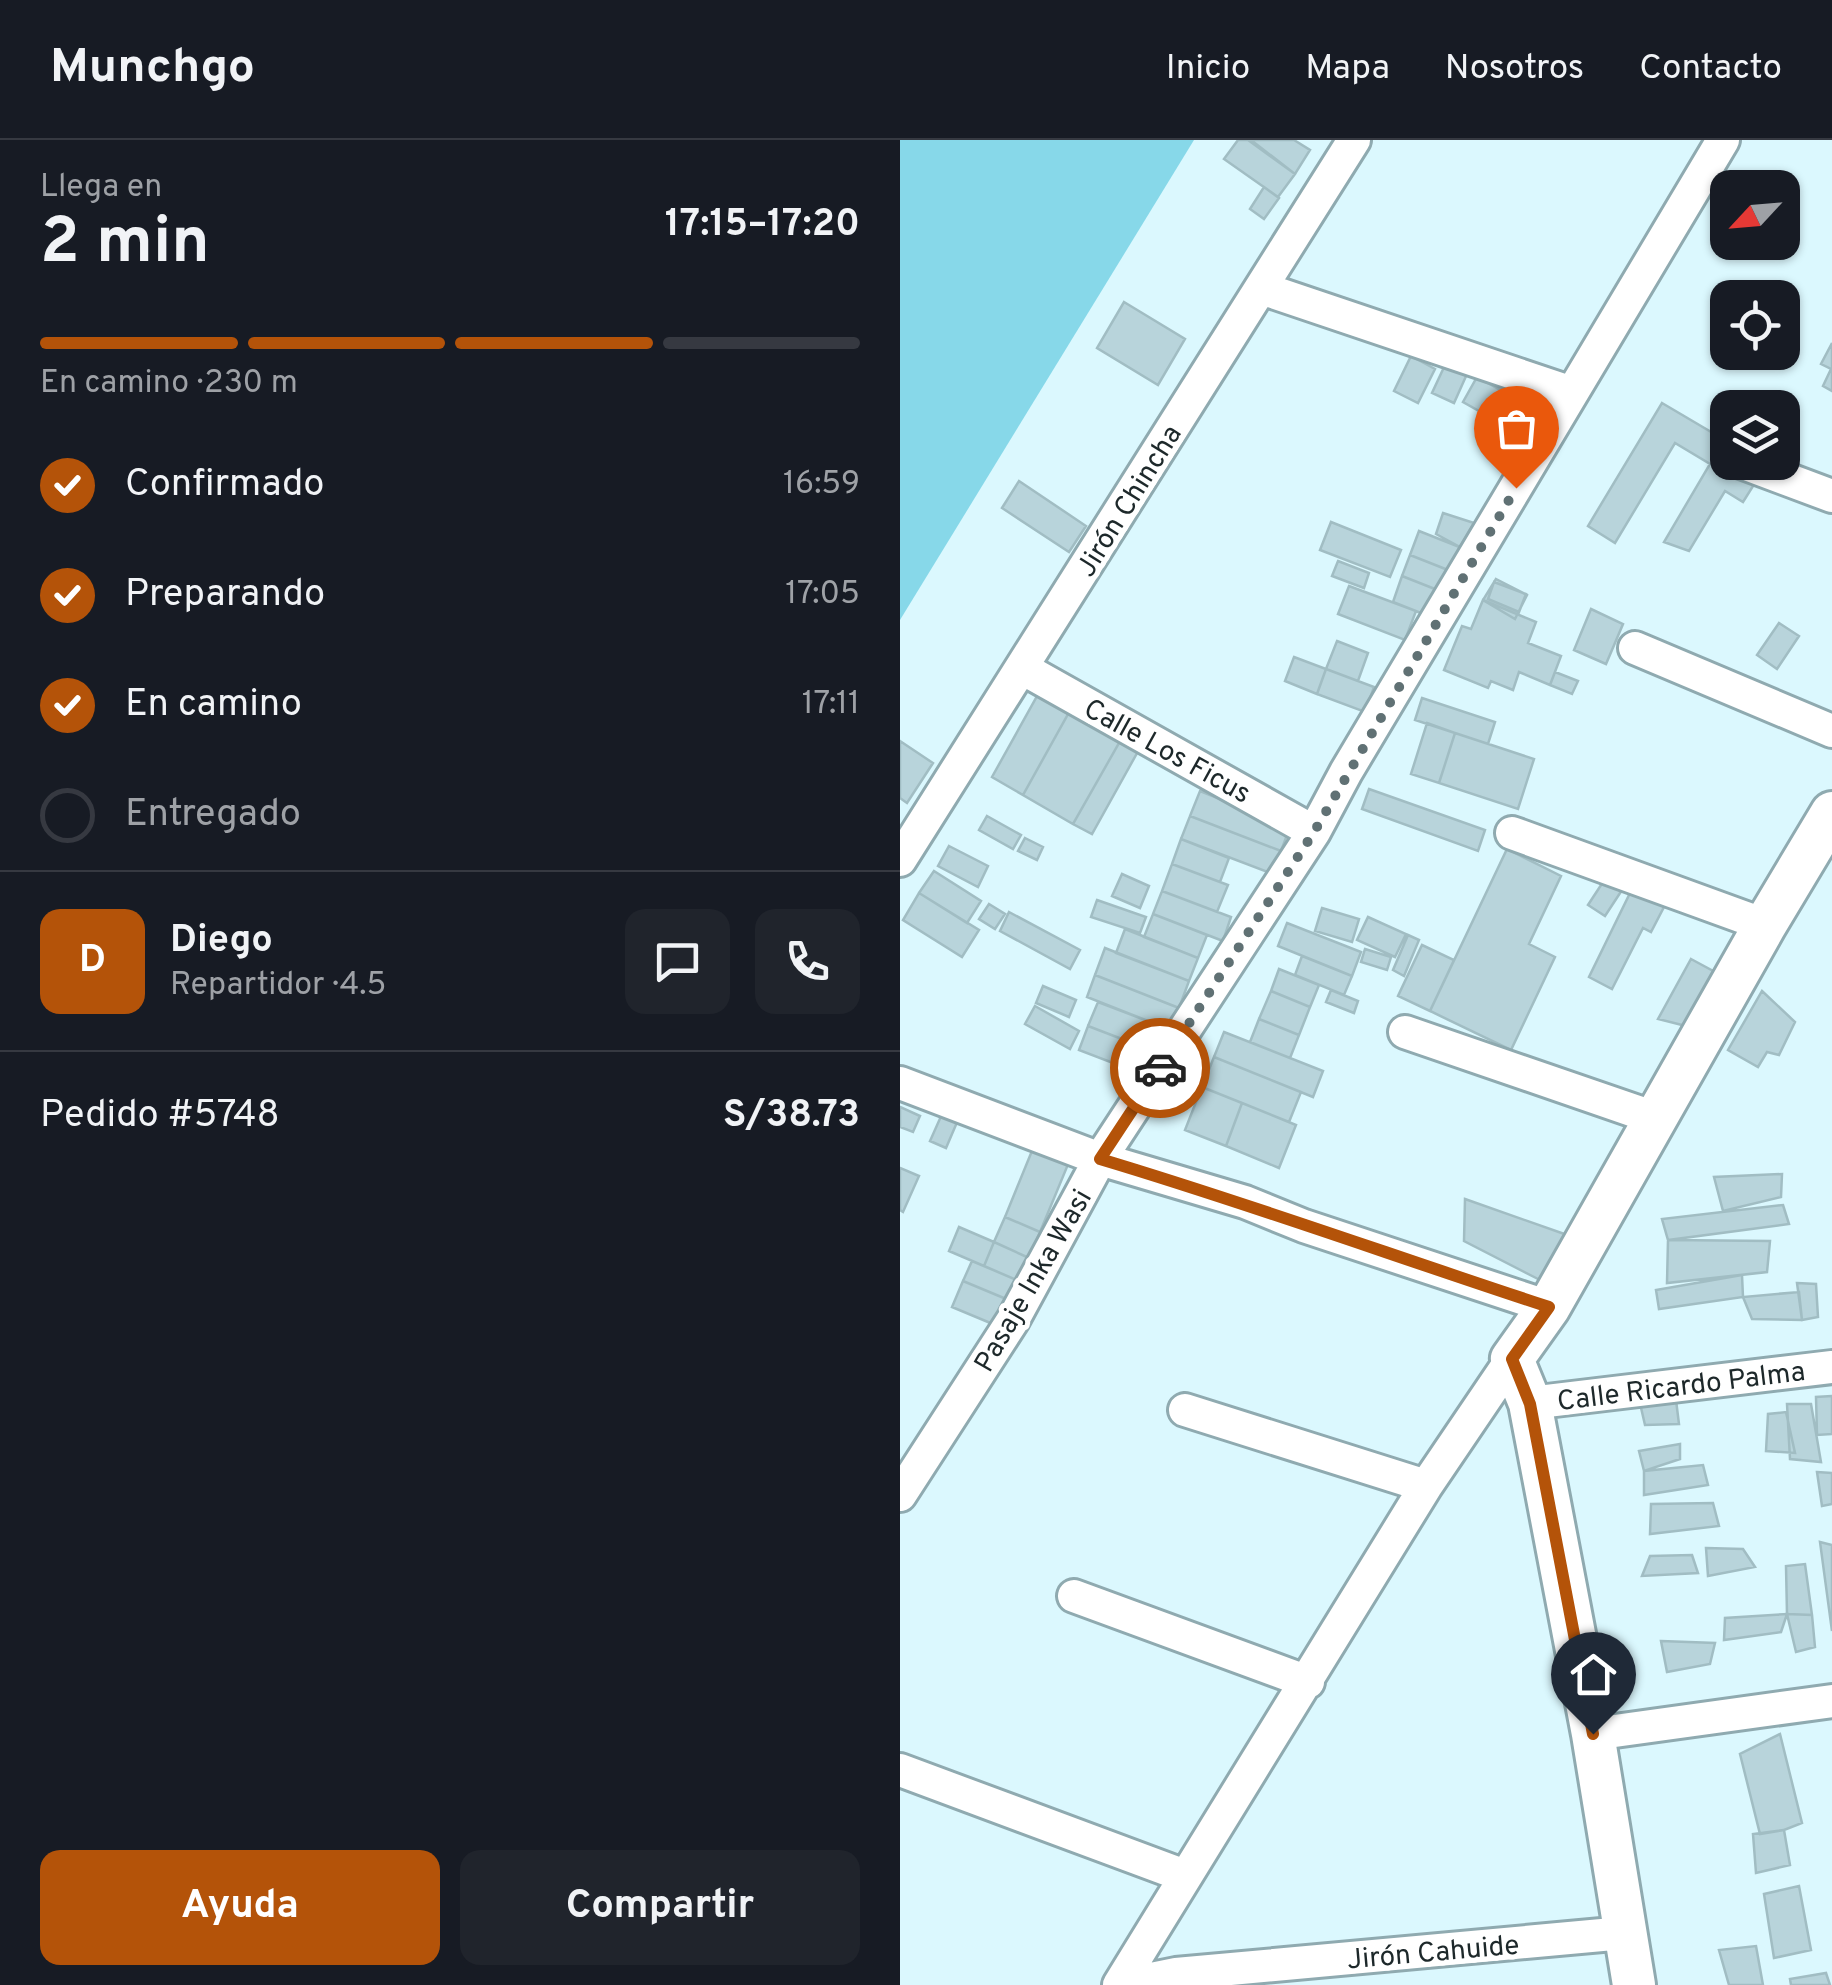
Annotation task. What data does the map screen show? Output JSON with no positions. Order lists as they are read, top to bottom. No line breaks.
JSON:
{"streets":{"street":["Jirón Chincha","Calle Los Ficus","Pasaje Inka Wasi","Calle Ricardo Palma","Jirón Cahuide"]},"crossings":[["Jirón Chincha","Calle Los Ficus"],["Calle Los Ficus","Pasaje Inka Wasi"]],"north":"bottom left","page":{"header":"Munchgo","nav":["Inicio","Mapa","Nosotros","Contacto"],"heading":["2 min","Llega en","17:15–17:20"],"panel":["Diego","Repartidor · 4.5","Pedido #5748","S/38.73"],"bar":"En camino · 230 m","list":[["Confirmado","16:59"],["Preparando","17:05"],["En camino","17:11"],"Entregado"],"round":"D","buttons":["Ayuda","Compartir"]}}
